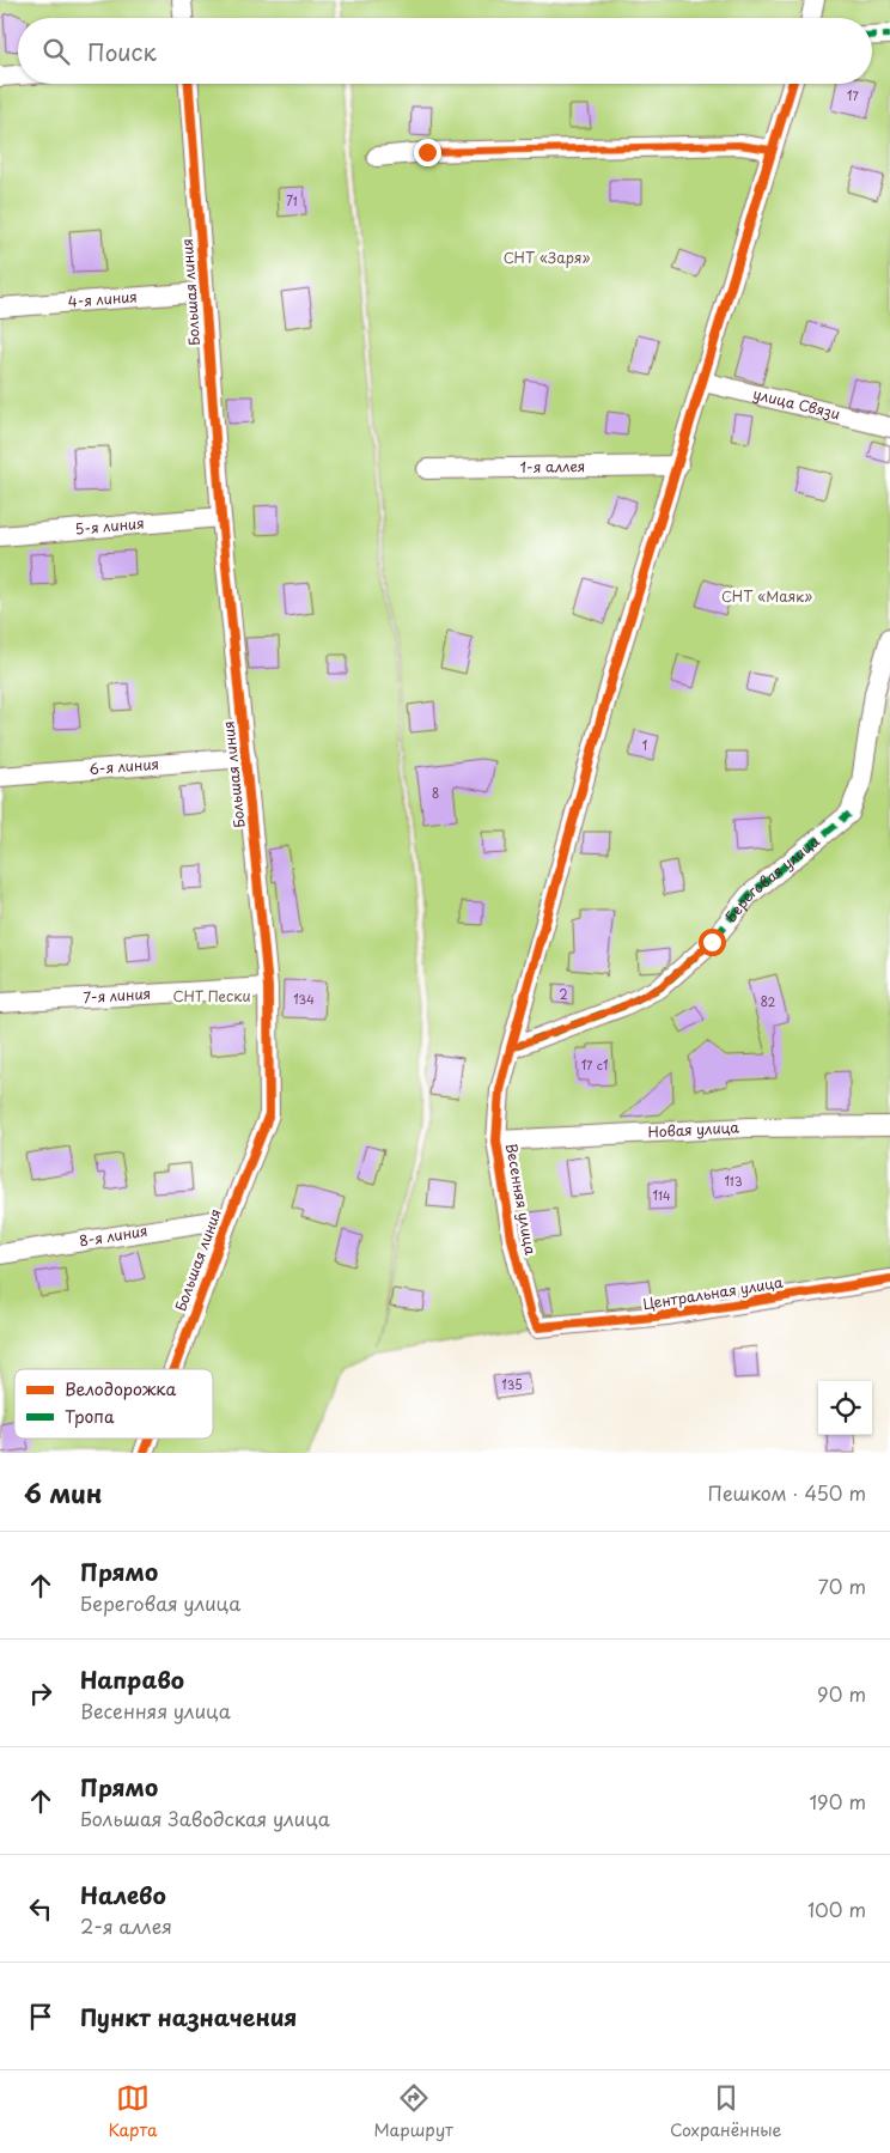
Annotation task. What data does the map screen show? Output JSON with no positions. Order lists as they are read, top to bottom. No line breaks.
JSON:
{"streets":{"street":["Большая линия","4-я линия","улица Связи","1-я аллея","5-я линия","6-я линия","Береговая улица","7-я линия","Новая улица","Весенняя улица","8-я линия","Центральная улица"]},"crossings":[["Большая линия","4-я линия"],["Большая линия","5-я линия"],["Большая линия","6-я линия"],["Большая линия","7-я линия"],["Большая линия","8-я линия"],["улица Связи","Весенняя улица"],["1-я аллея","Весенняя улица"],["Береговая улица","Весенняя улица"],["Новая улица","Весенняя улица"],["Весенняя улица","Центральная улица"]],"parks":["СНТ «Заря»","СНТ «Маяк»","СНТ Пески"],"house_numbers":["17","71","1","8","2","134","82","17 с1","113","114","135"],"legend":["Велодорожка","Тропа"],"page":{"search":"Поиск","heading":["6 мин","Пешком · 450 m"],"list":[["Прямо","Береговая улица","70 m"],["Направо","Весенняя улица","90 m"],["Прямо","Большая Заводская улица","190 m"],["Налево","2-я аллея","100 m"],"Пункт назначения"],"nav":["Карта","Маршрут","Сохранённые"]}}
